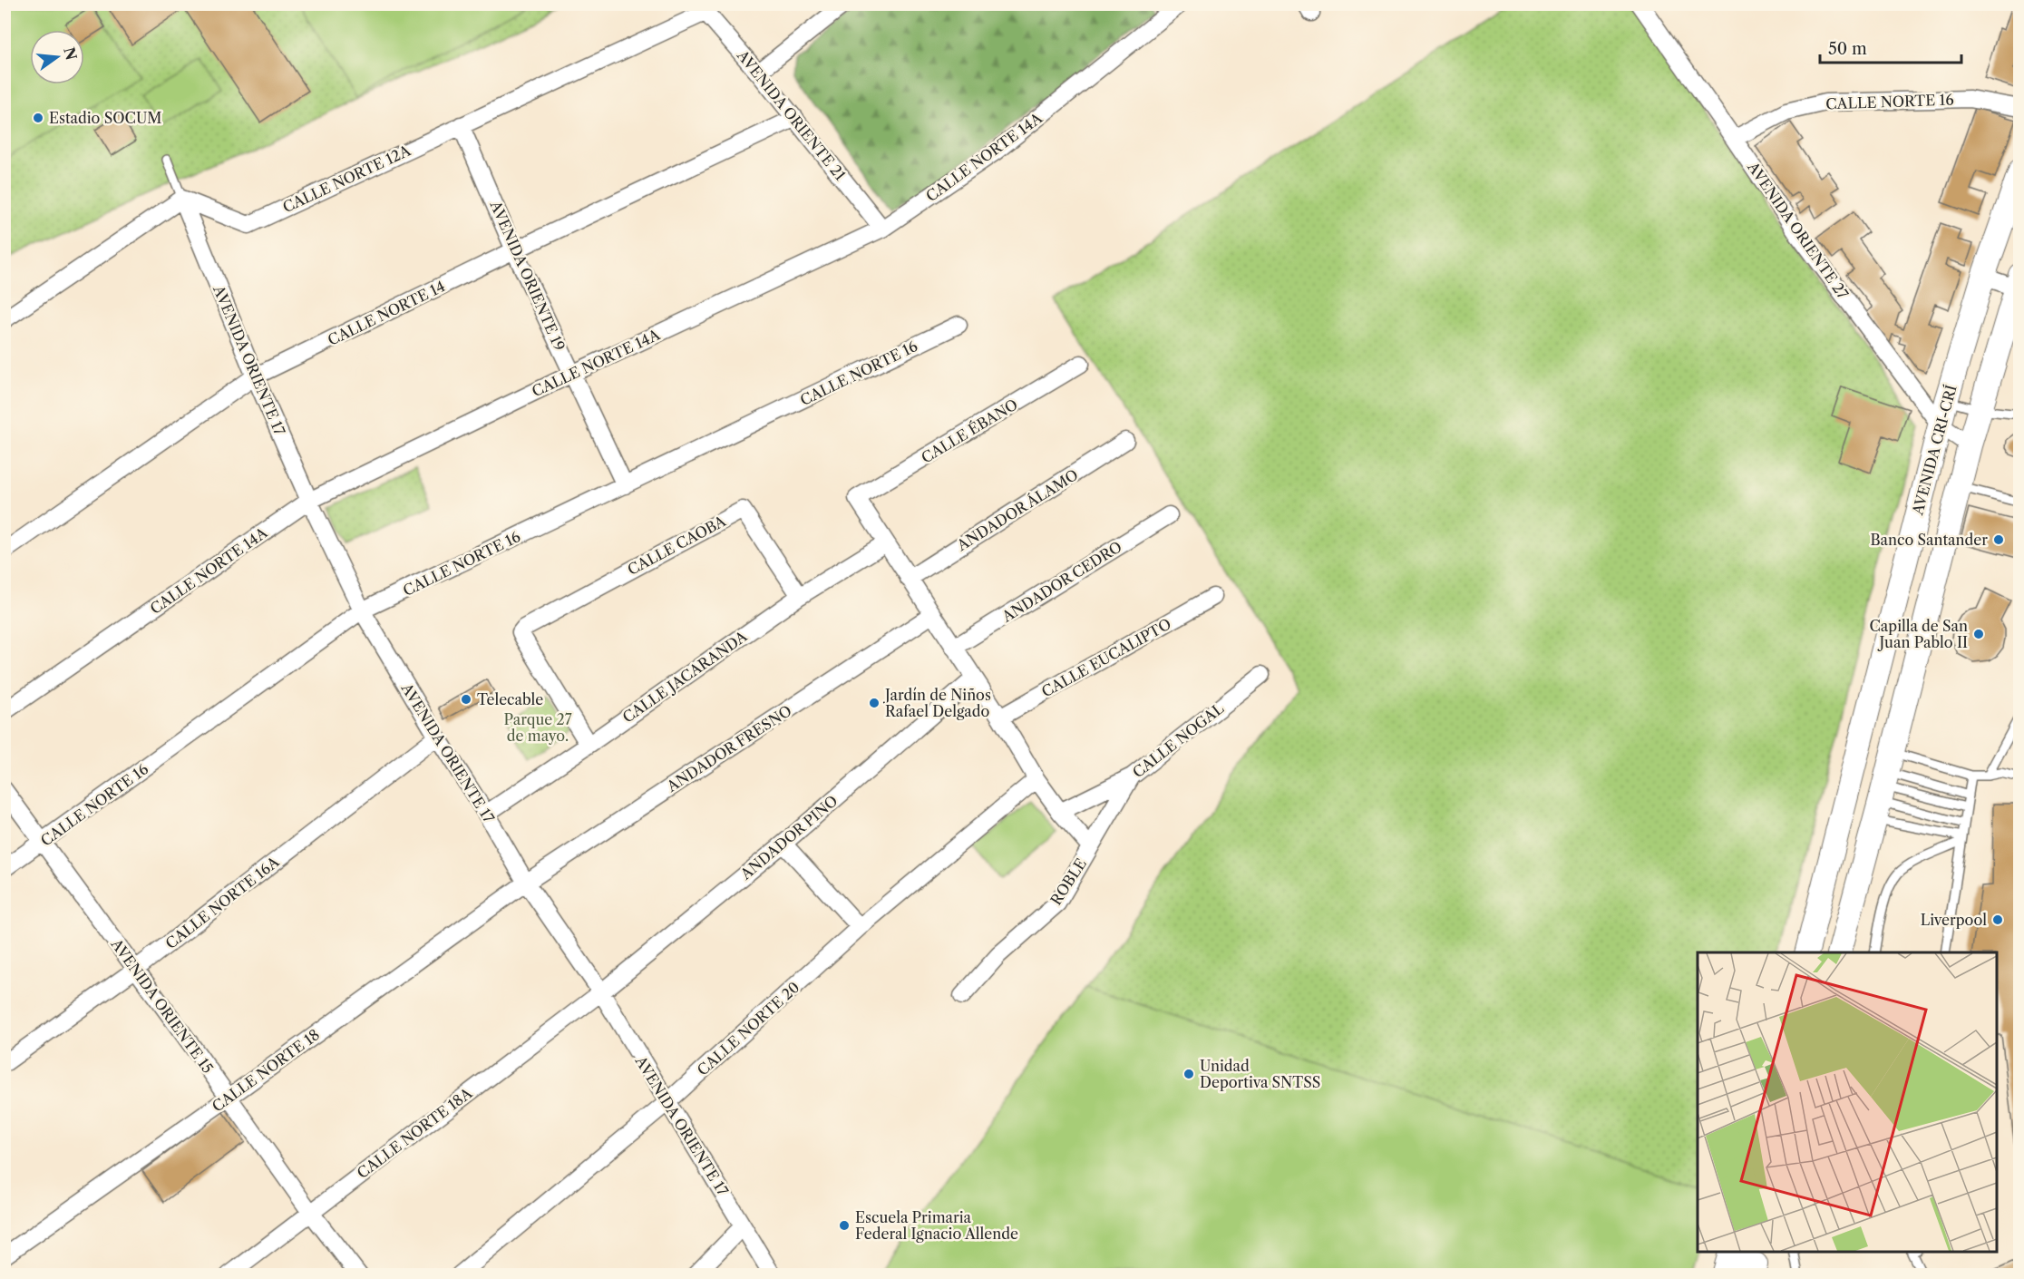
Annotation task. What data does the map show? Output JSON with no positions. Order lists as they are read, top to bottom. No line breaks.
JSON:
{"streets":{"main road":["AVENIDA CRI-CRÍ"],"street":["CALLE NORTE 16","AVENIDA ORIENTE 21","CALLE NORTE 14A","CALLE NORTE 12A","AVENIDA ORIENTE 27","AVENIDA ORIENTE 19","CALLE NORTE 14","AVENIDA ORIENTE 17","CALLE ÉBANO","ANDADOR ÁLAMO","CALLE CAOBA","ANDADOR CEDRO","CALLE EUCALIPTO","CALLE JACARANDA","CALLE NOGAL","ANDADOR FRESNO","ANDADOR PINO","ROBLE","CALLE NORTE 16A","AVENIDA ORIENTE 15","CALLE NORTE 20","CALLE NORTE 18","CALLE NORTE 18A"]},"crossings":[["CALLE NORTE 16","AVENIDA ORIENTE 27"],["CALLE NORTE 16","AVENIDA ORIENTE 19"],["CALLE NORTE 16","AVENIDA ORIENTE 17"],["CALLE NORTE 16","AVENIDA ORIENTE 15"],["AVENIDA ORIENTE 21","CALLE NORTE 14A"],["AVENIDA ORIENTE 21","CALLE NORTE 12A"],["AVENIDA ORIENTE 21","CALLE NORTE 14"],["CALLE NORTE 14A","AVENIDA ORIENTE 19"],["CALLE NORTE 14A","AVENIDA ORIENTE 17"],["CALLE NORTE 12A","AVENIDA ORIENTE 19"],["CALLE NORTE 12A","AVENIDA ORIENTE 17"],["AVENIDA ORIENTE 27","AVENIDA CRI-CRÍ"],["AVENIDA ORIENTE 19","CALLE NORTE 14"],["CALLE NORTE 14","AVENIDA ORIENTE 17"],["AVENIDA ORIENTE 17","CALLE JACARANDA"],["AVENIDA ORIENTE 17","ANDADOR FRESNO"],["AVENIDA ORIENTE 17","ANDADOR PINO"],["AVENIDA ORIENTE 17","CALLE NORTE 16A"],["AVENIDA ORIENTE 17","CALLE NORTE 20"],["AVENIDA ORIENTE 17","CALLE NORTE 18"],["AVENIDA ORIENTE 17","CALLE NORTE 18A"],["CALLE ÉBANO","CALLE JACARANDA"],["CALLE CAOBA","CALLE JACARANDA"],["CALLE NOGAL","ROBLE"],["ANDADOR FRESNO","CALLE NORTE 18"],["ANDADOR PINO","CALLE NORTE 18A"],["CALLE NORTE 16A","AVENIDA ORIENTE 15"],["AVENIDA ORIENTE 15","CALLE NORTE 18"],["AVENIDA ORIENTE 15","CALLE NORTE 18A"]],"parks":["Parque 27 de mayo."],"places":["Estadio SOCUM","Banco Santander","Capilla de San Juan Pablo II","Telecable","Jardín de Niños Rafael Delgado","Liverpool","Unidad Deportiva SNTSS","Escuela Primaria Federal Ignacio Allende"],"scale_bar":"50 m","north":"right"}
